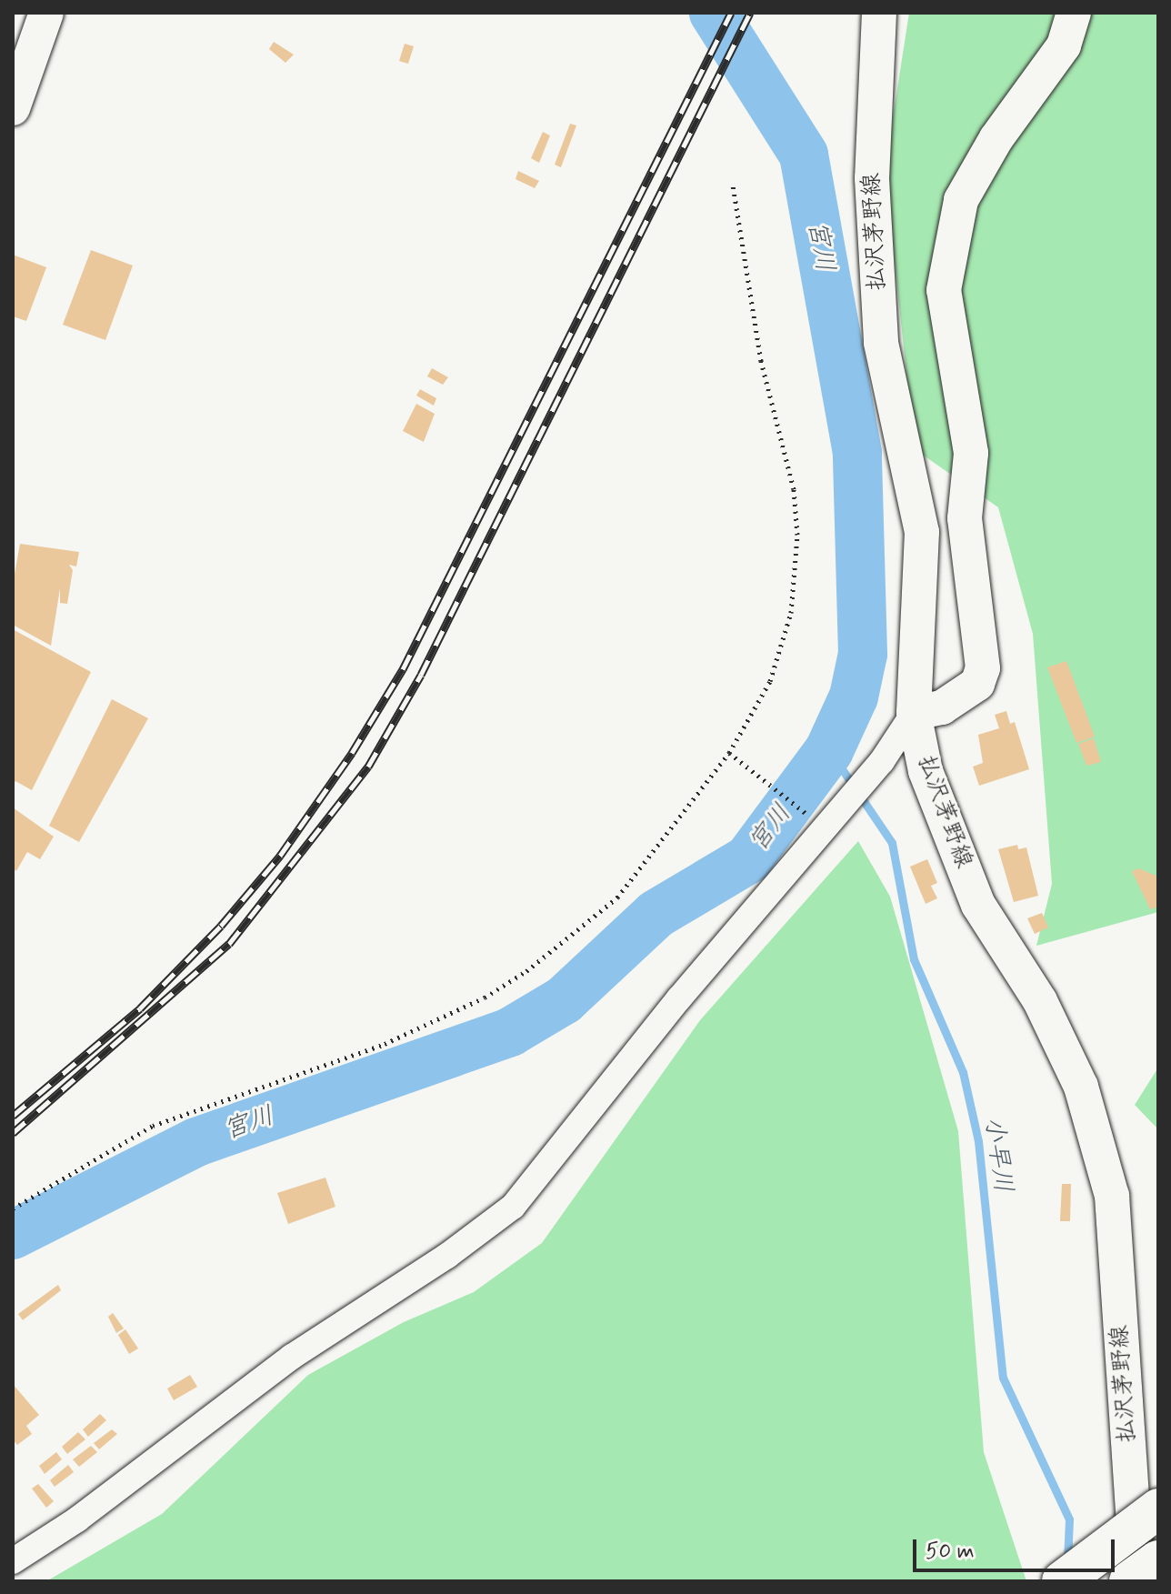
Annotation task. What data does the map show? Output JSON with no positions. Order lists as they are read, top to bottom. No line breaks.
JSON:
{"streets":{"main road":["払沢茅野線"]},"water":["宮川","小早川"],"scale_bar":"50 m"}
